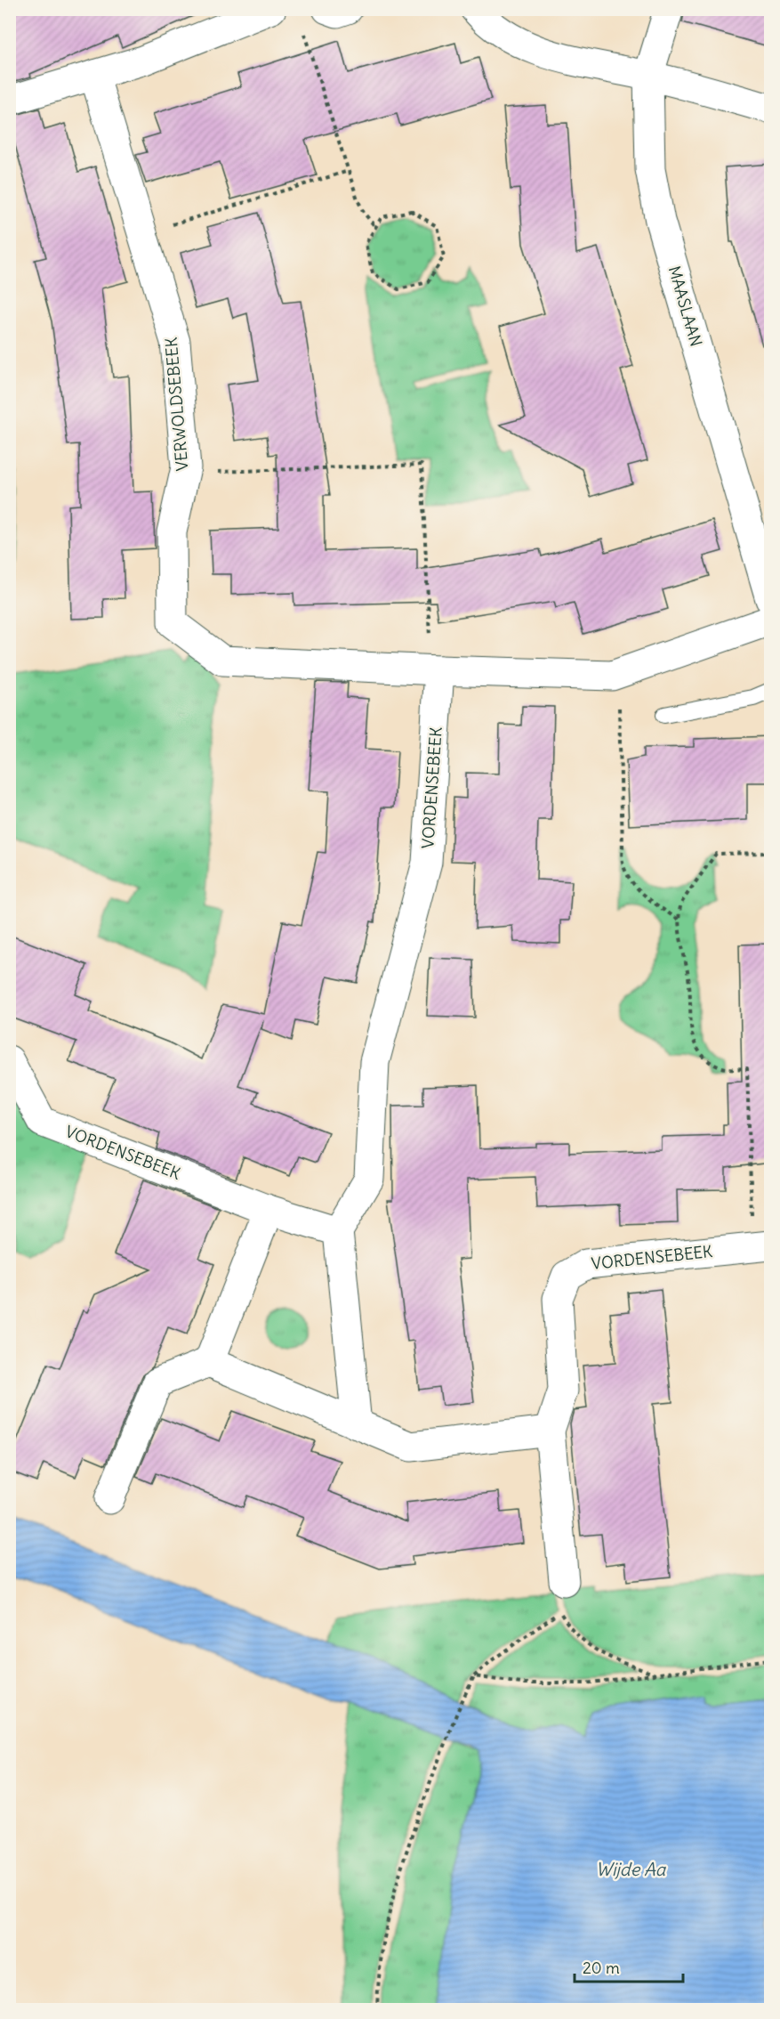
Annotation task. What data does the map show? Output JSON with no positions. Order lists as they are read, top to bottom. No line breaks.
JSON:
{"streets":{"street":["MAASLAAN","VERWOLDSEBEEK","VORDENSEBEEK"]},"crossings":[["VERWOLDSEBEEK","VORDENSEBEEK"]],"water":["Wijde Aa"],"scale_bar":"20 m"}
